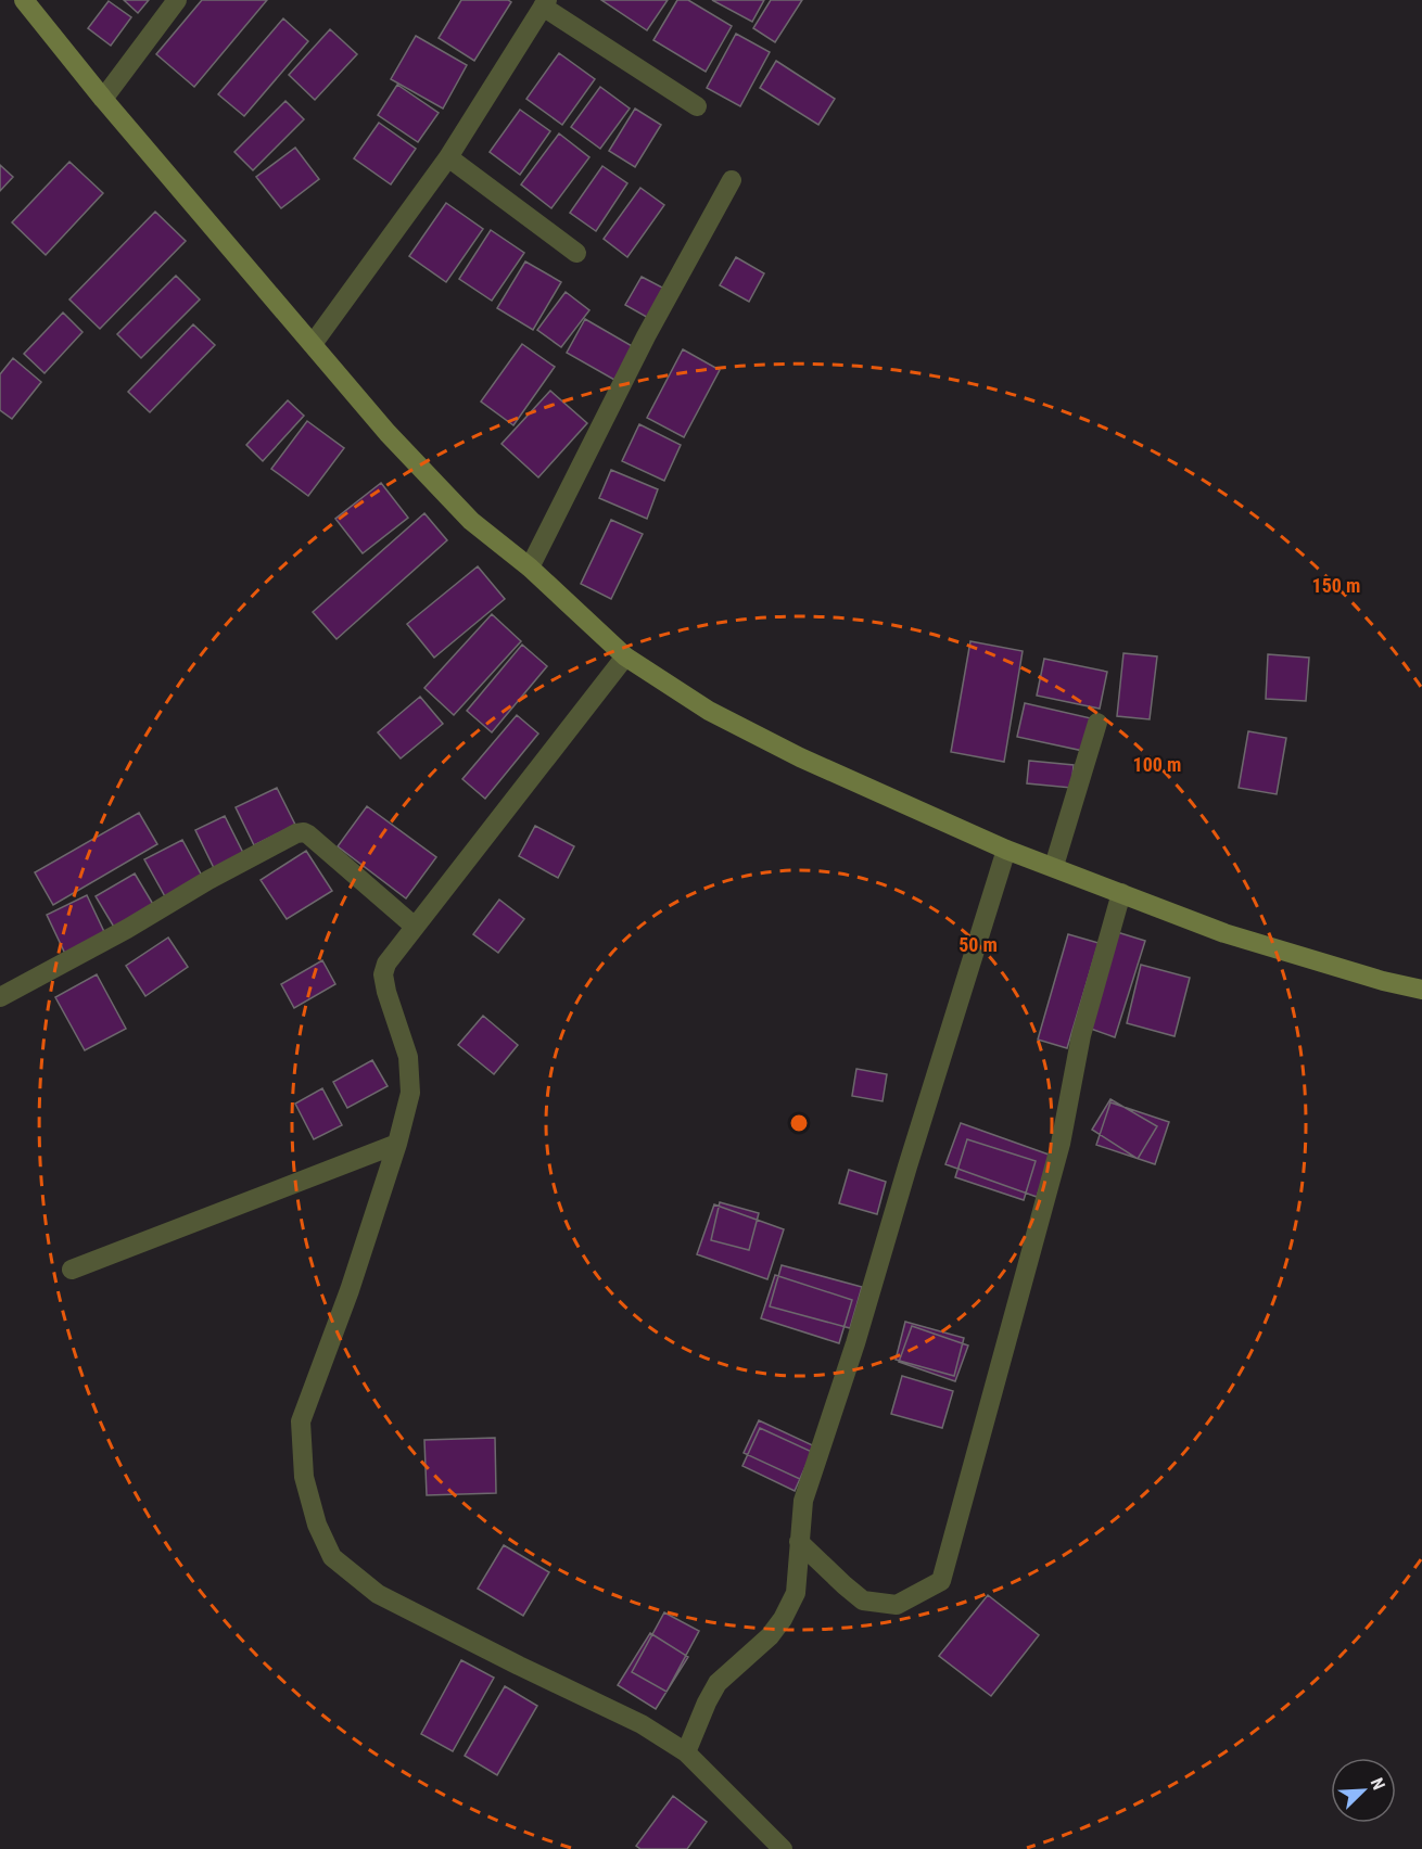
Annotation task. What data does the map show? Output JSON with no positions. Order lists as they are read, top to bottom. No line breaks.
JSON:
{"north":"top right","rings":["150 m","100 m","50 m"]}
